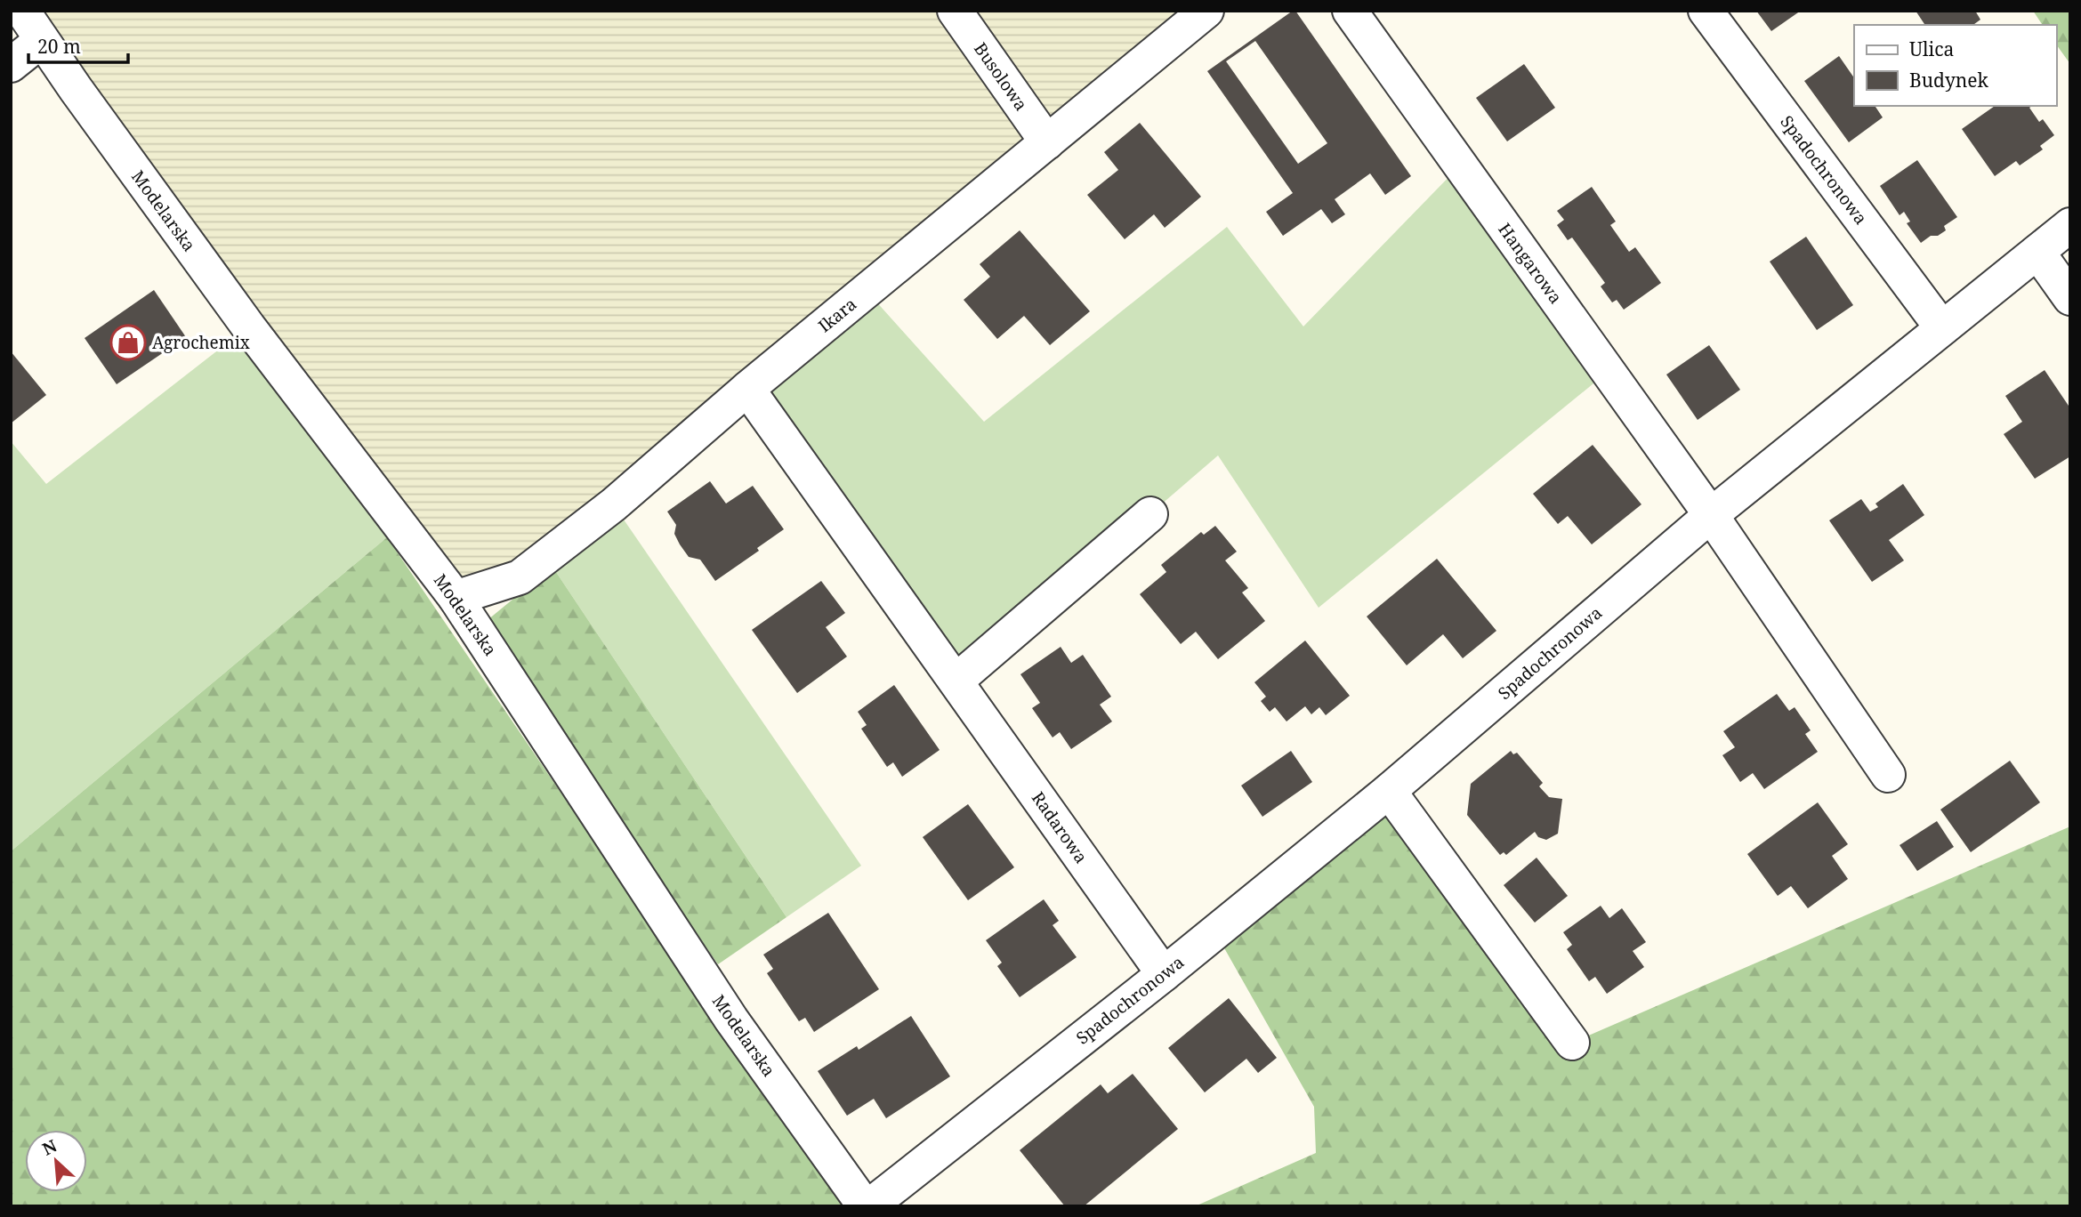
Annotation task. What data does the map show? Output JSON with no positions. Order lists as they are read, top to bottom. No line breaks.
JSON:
{"streets":{"street":["Busolowa","Spadochronowa","Modelarska","Hangarowa","Ikara","Radarowa"]},"crossings":[["Busolowa","Ikara"],["Spadochronowa","Modelarska"],["Spadochronowa","Hangarowa"],["Spadochronowa","Radarowa"],["Modelarska","Ikara"],["Ikara","Radarowa"]],"places":{"shop":["Agrochemix"]},"legend":["Ulica","Budynek"],"scale_bar":"20 m","north":"top left"}
